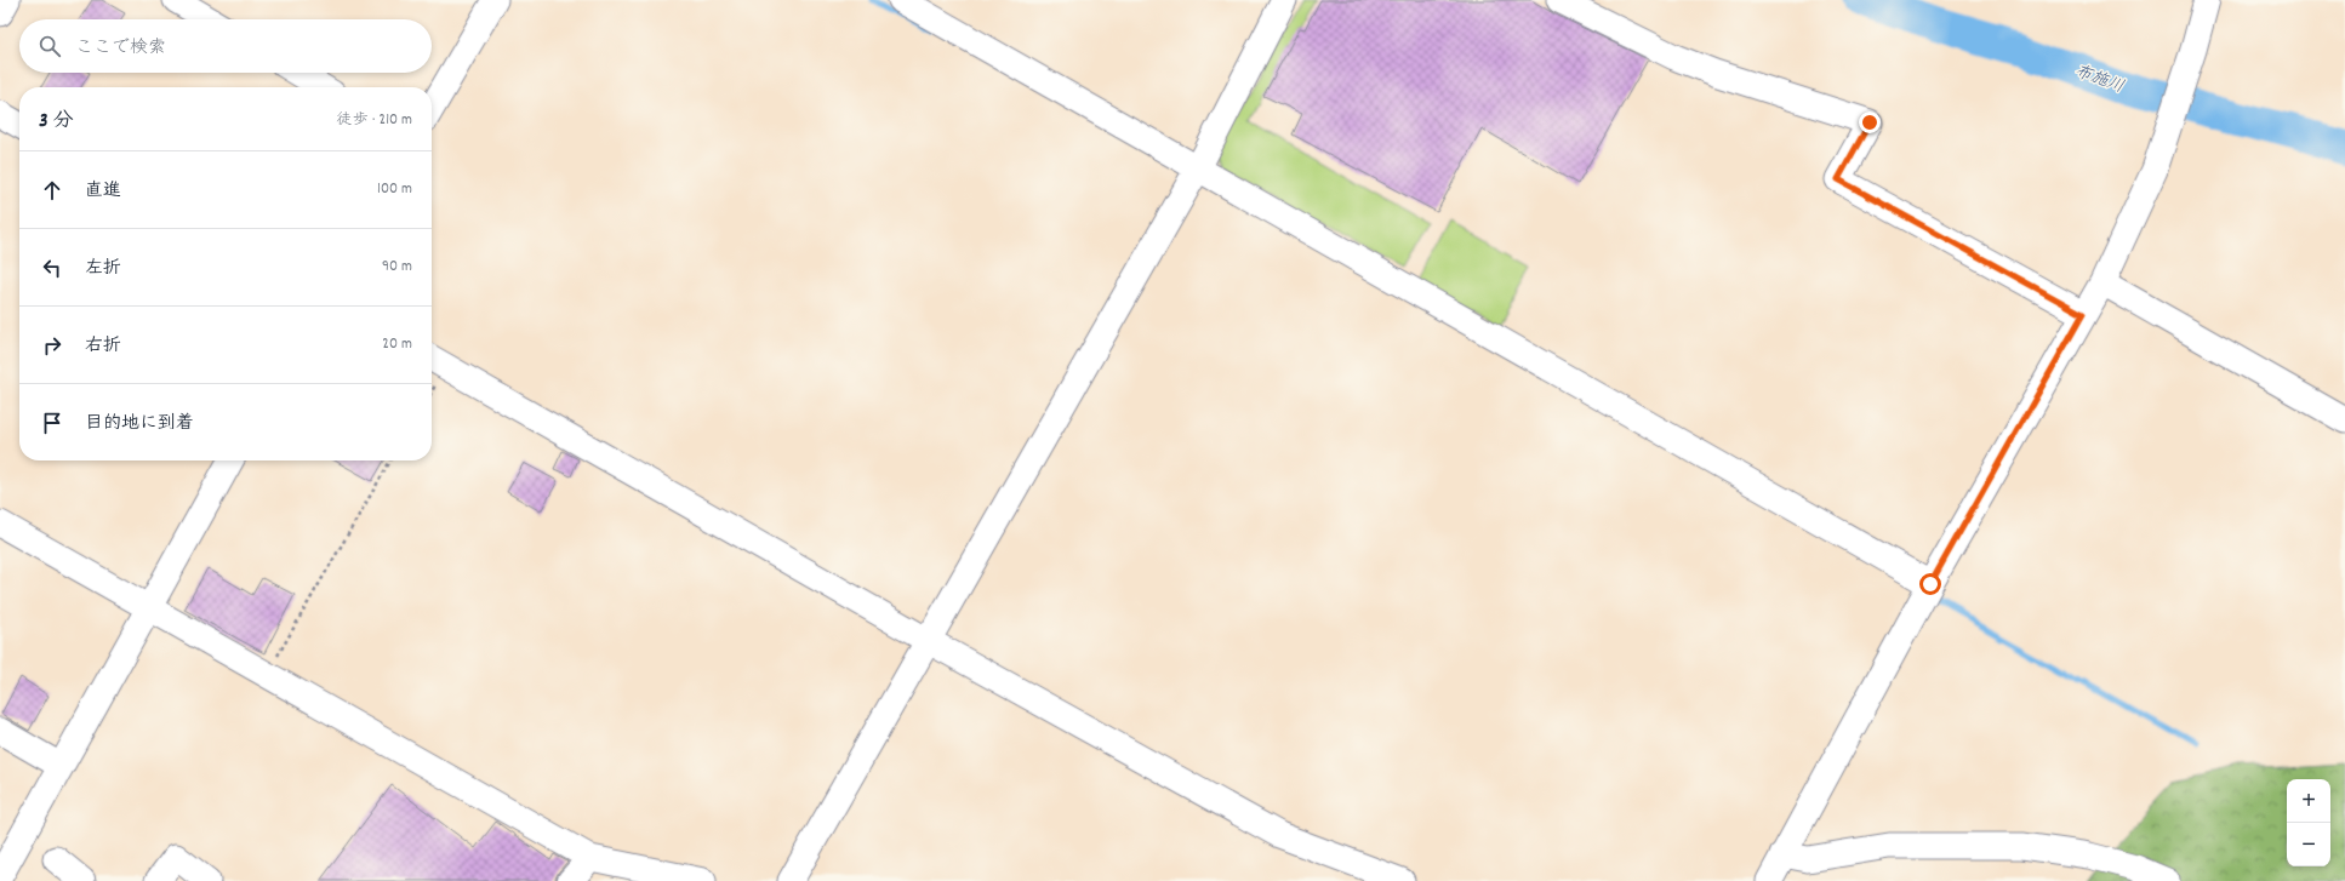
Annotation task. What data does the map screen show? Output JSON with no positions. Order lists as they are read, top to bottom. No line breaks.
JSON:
{"water":["布施川"],"page":{"search":"ここで検索","heading":["3 分","徒歩 · 210 m"],"list":[["直進","100 m"],["左折","90 m"],["右折","20 m"],"目的地に到着"],"map_buttons":["+","−"]}}
